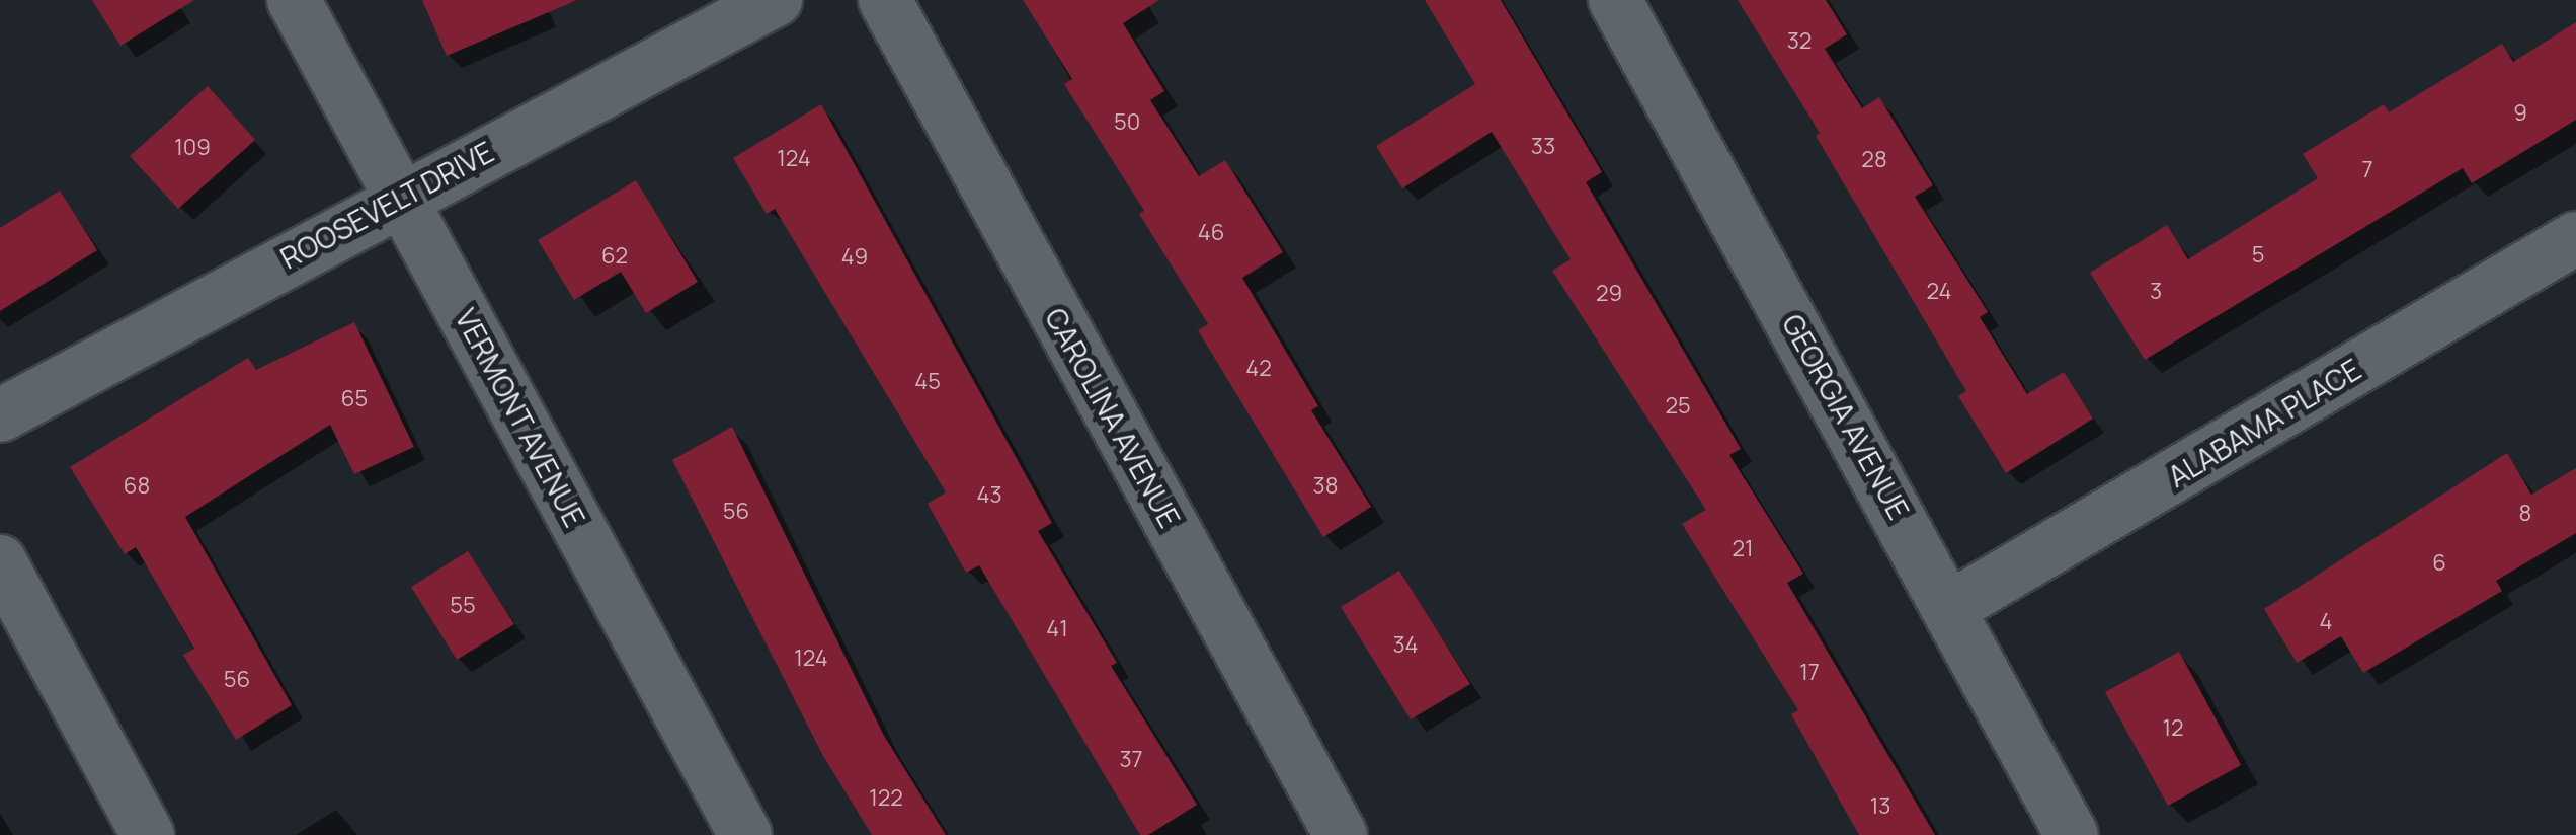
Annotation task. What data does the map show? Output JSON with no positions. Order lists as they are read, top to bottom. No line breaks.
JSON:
{"streets":{"street":["ROOSEVELT DRIVE","GEORGIA AVENUE","VERMONT AVENUE","CAROLINA AVENUE","ALABAMA PLACE"]},"crossings":[["ROOSEVELT DRIVE","VERMONT AVENUE"],["GEORGIA AVENUE","ALABAMA PLACE"]],"house_numbers":["32","9","50","33","109","124","28","7","46","5","62","49","24","3","29","42","45","65","25","68","38","43","56","8","21","6","55","4","41","34","124","17","56","12","37","122","13"]}
